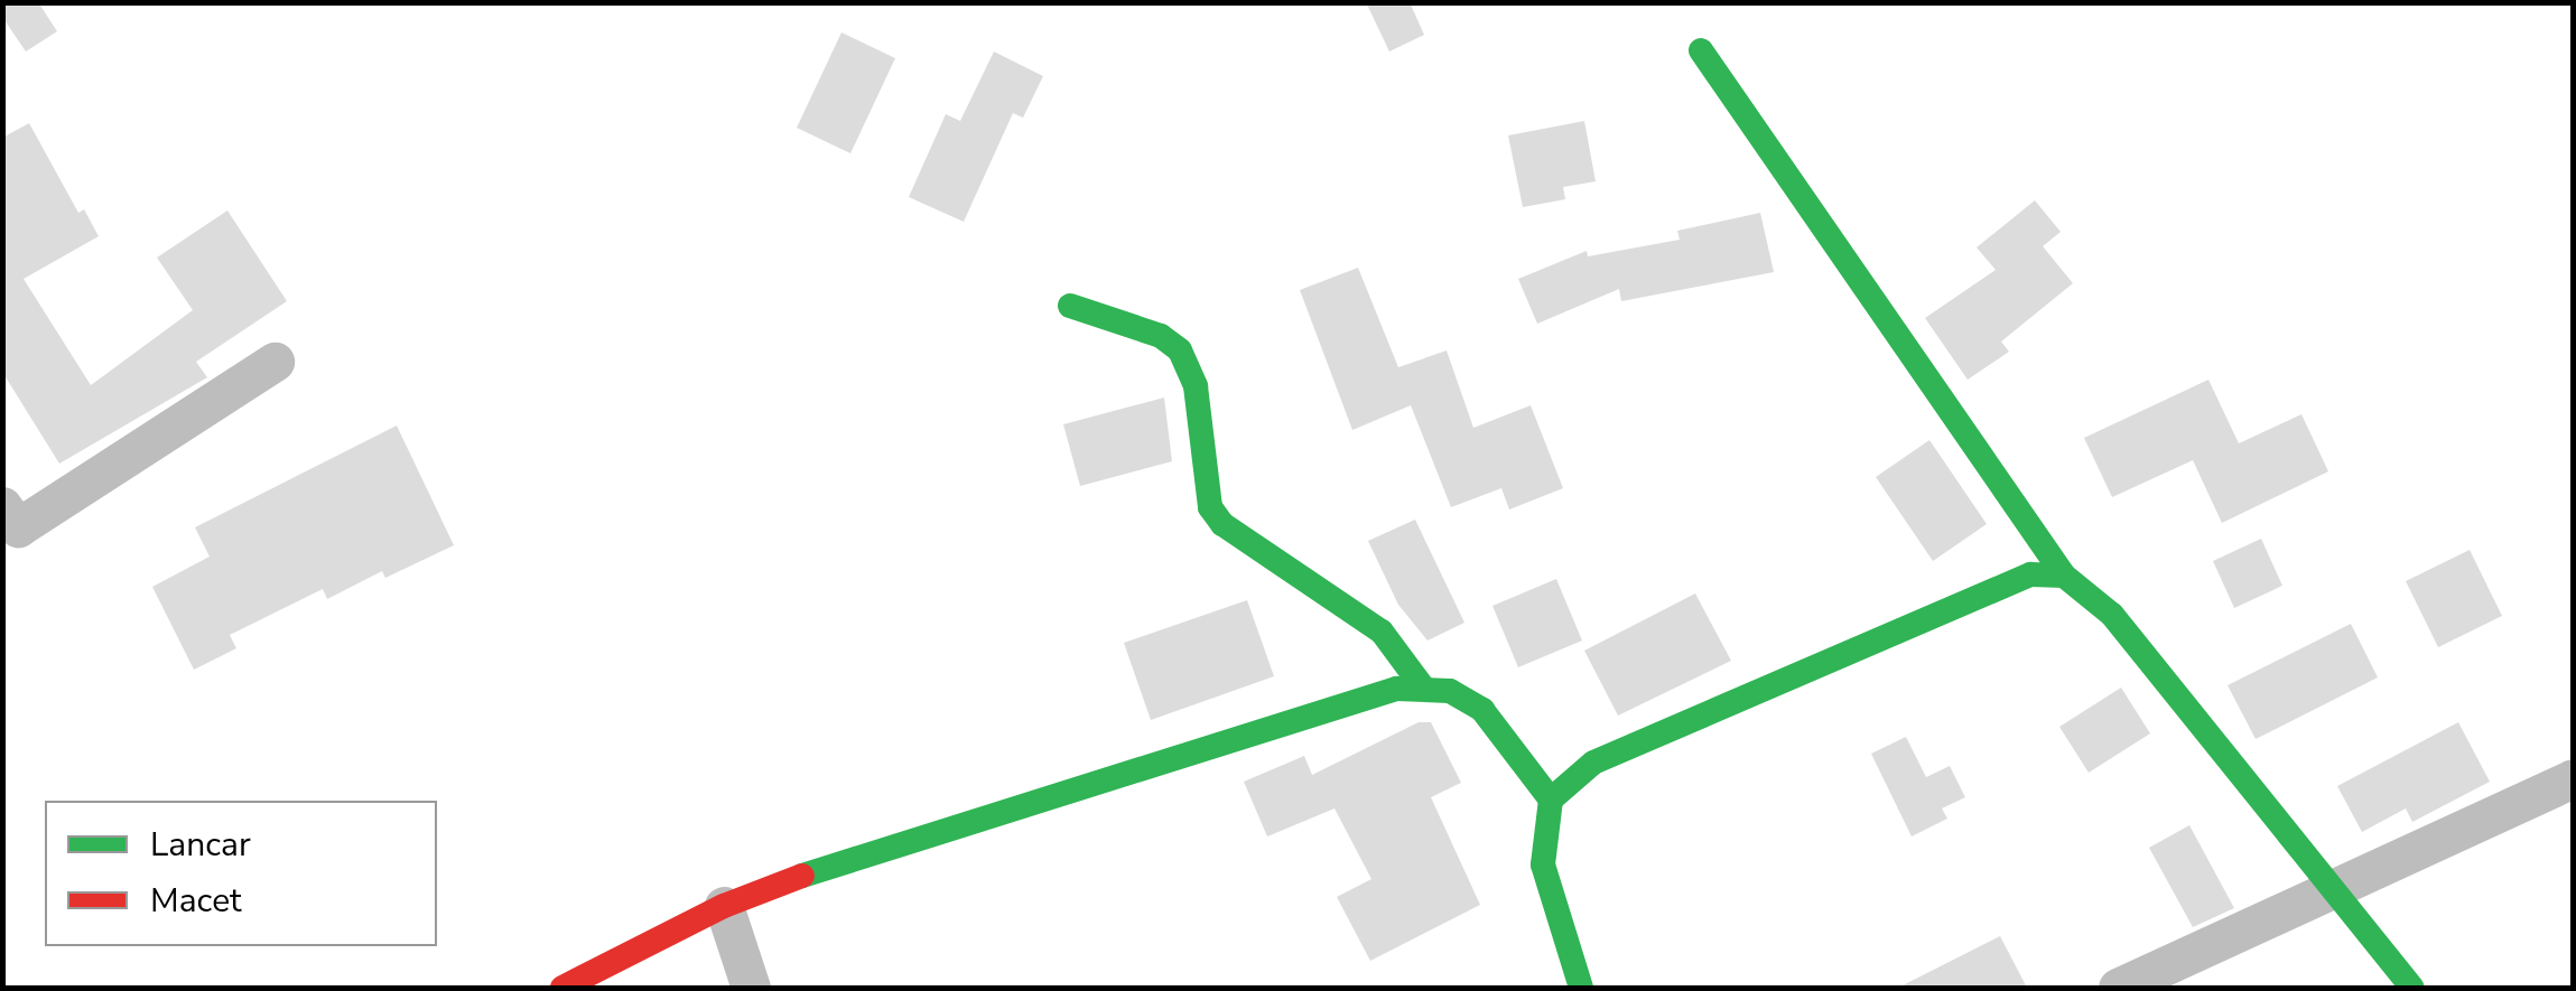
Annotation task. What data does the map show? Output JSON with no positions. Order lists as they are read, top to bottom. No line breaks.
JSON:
{"legend":["Lancar","Macet"]}
